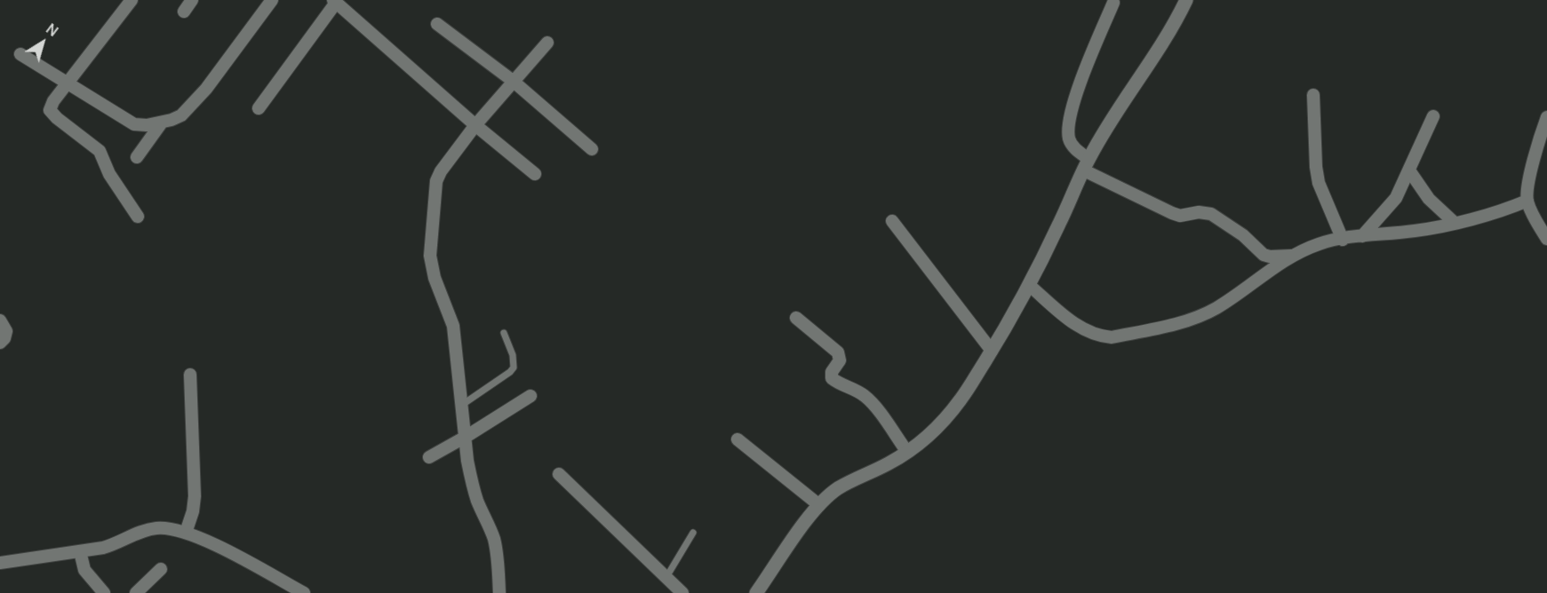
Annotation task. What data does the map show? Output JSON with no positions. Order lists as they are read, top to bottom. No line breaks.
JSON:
{"north":"top right"}
